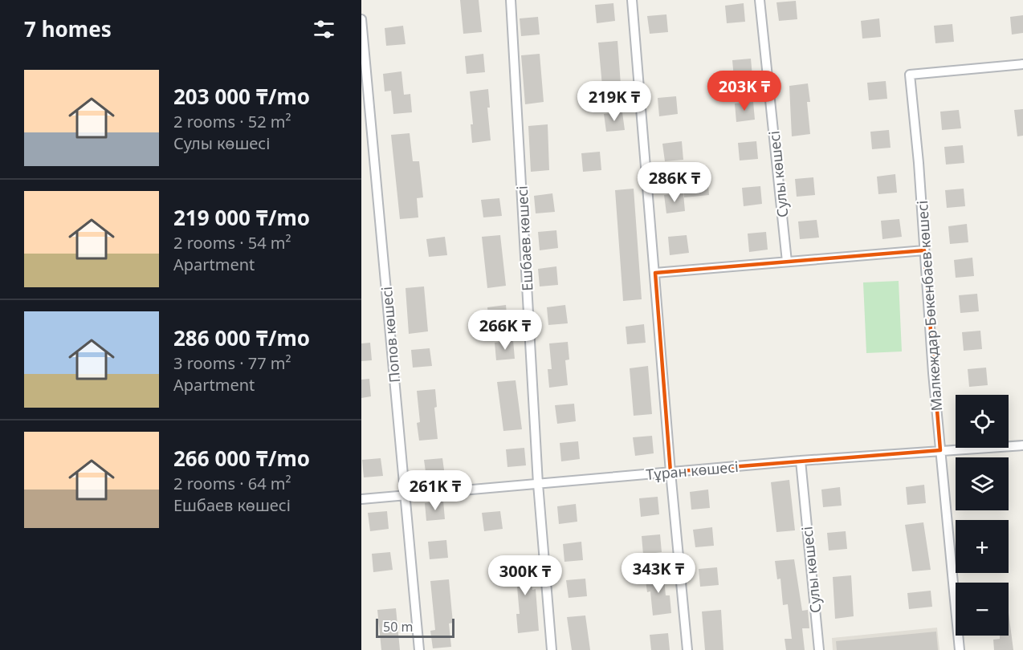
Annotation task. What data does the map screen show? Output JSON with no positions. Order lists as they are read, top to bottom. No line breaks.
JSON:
{"streets":{"street":["Сулы көшесі","Ешбаев көшесі","Малкеждар Бөкенбаев көшесі","Попов көшесі","Тұран көшесі"]},"crossings":[["Сулы көшесі","Тұран көшесі"],["Ешбаев көшесі","Тұран көшесі"],["Малкеждар Бөкенбаев көшесі","Тұран көшесі"],["Попов көшесі","Тұран көшесі"]],"scale_bar":"50 m","page":{"heading":"7 homes","list":[{"name":"203 000 ₸/mo","note":"2 rooms · 52 m² · Сулы көшесі"},{"name":"219 000 ₸/mo","note":"2 rooms · 54 m² · Apartment"},{"name":"286 000 ₸/mo","note":"3 rooms · 77 m² · Apartment"},{"name":"266 000 ₸/mo","note":"2 rooms · 64 m² · Ешбаев көшесі"}],"price":["203K ₸","219K ₸","286K ₸","266K ₸","261K ₸","343K ₸","300K ₸"],"map_buttons":["+","−"],"scale":"50 m"}}
